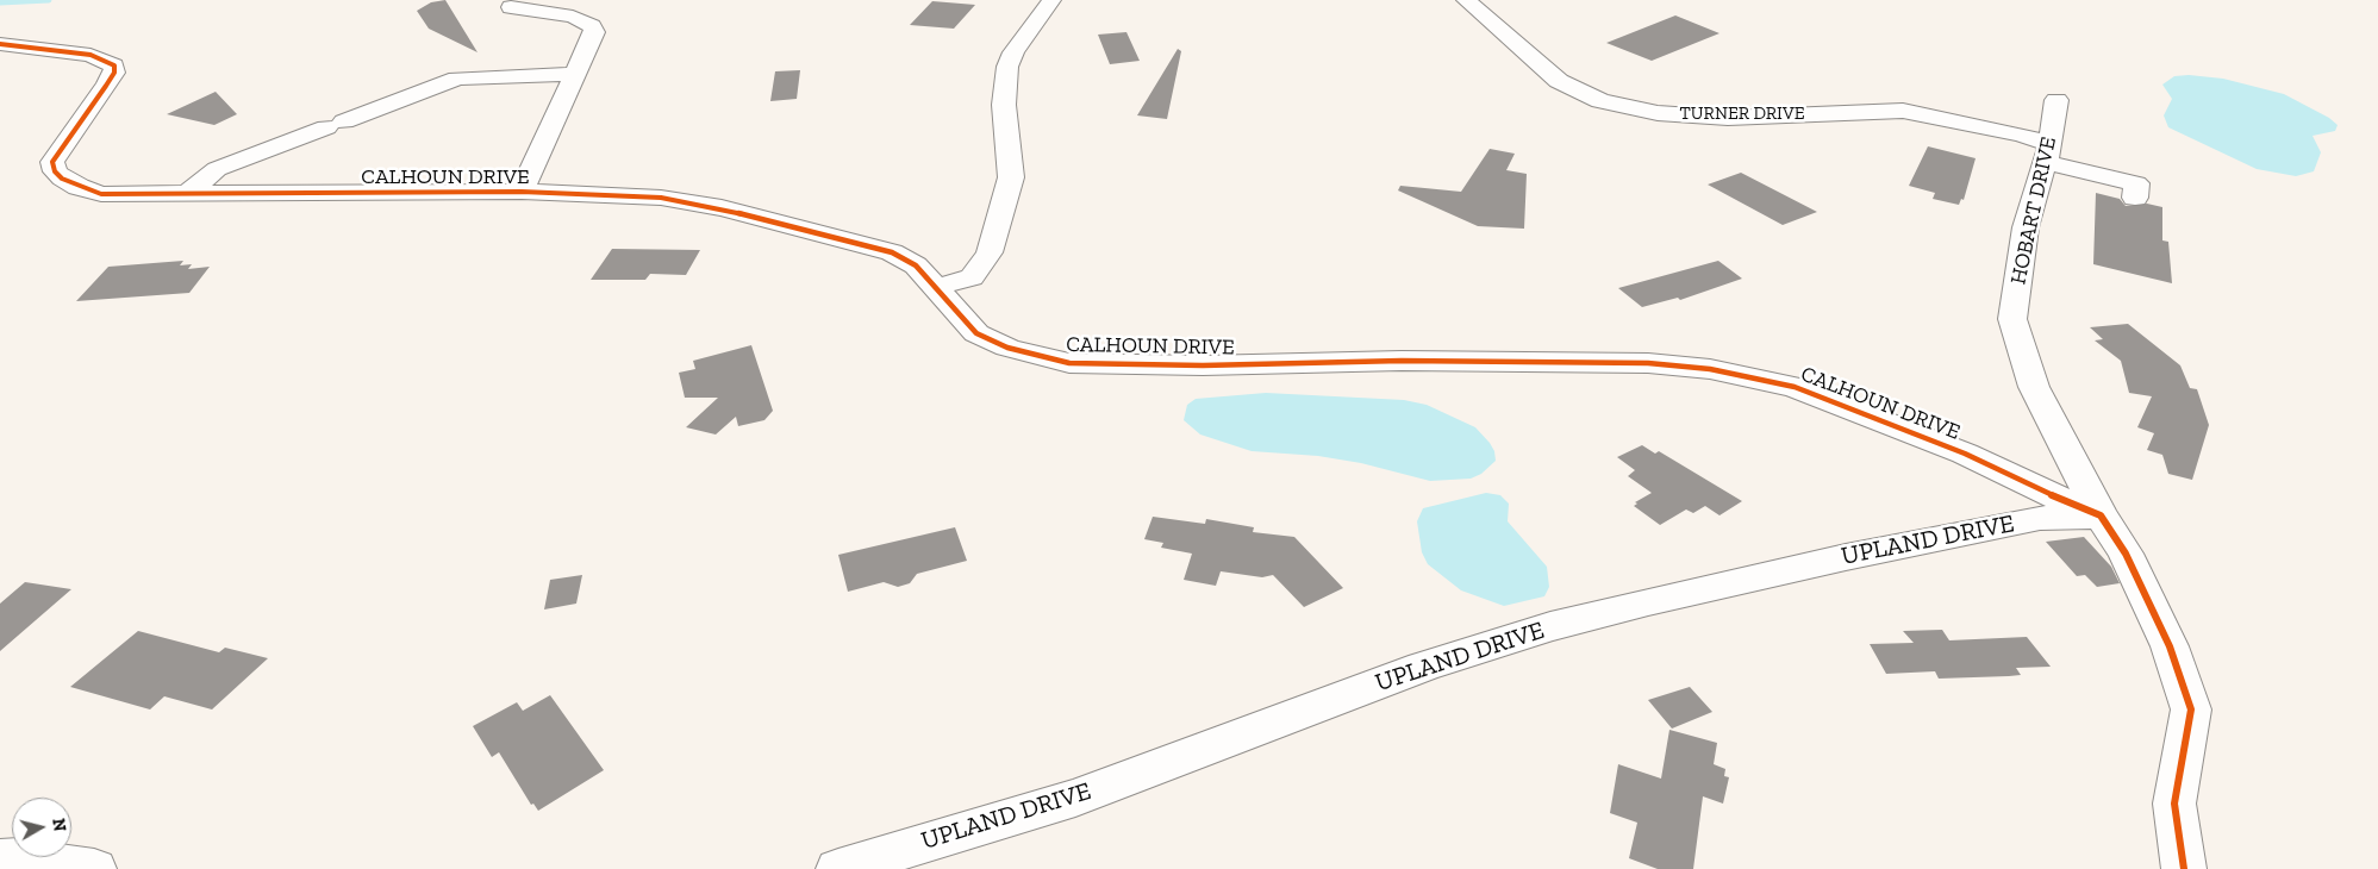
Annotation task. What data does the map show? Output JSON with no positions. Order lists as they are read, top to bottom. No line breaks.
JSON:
{"streets":{"street":["TURNER DRIVE","CALHOUN DRIVE","HOBART DRIVE","UPLAND DRIVE"]},"crossings":[["TURNER DRIVE","HOBART DRIVE"],["CALHOUN DRIVE","HOBART DRIVE"],["CALHOUN DRIVE","UPLAND DRIVE"],["HOBART DRIVE","UPLAND DRIVE"]],"north":"right"}
